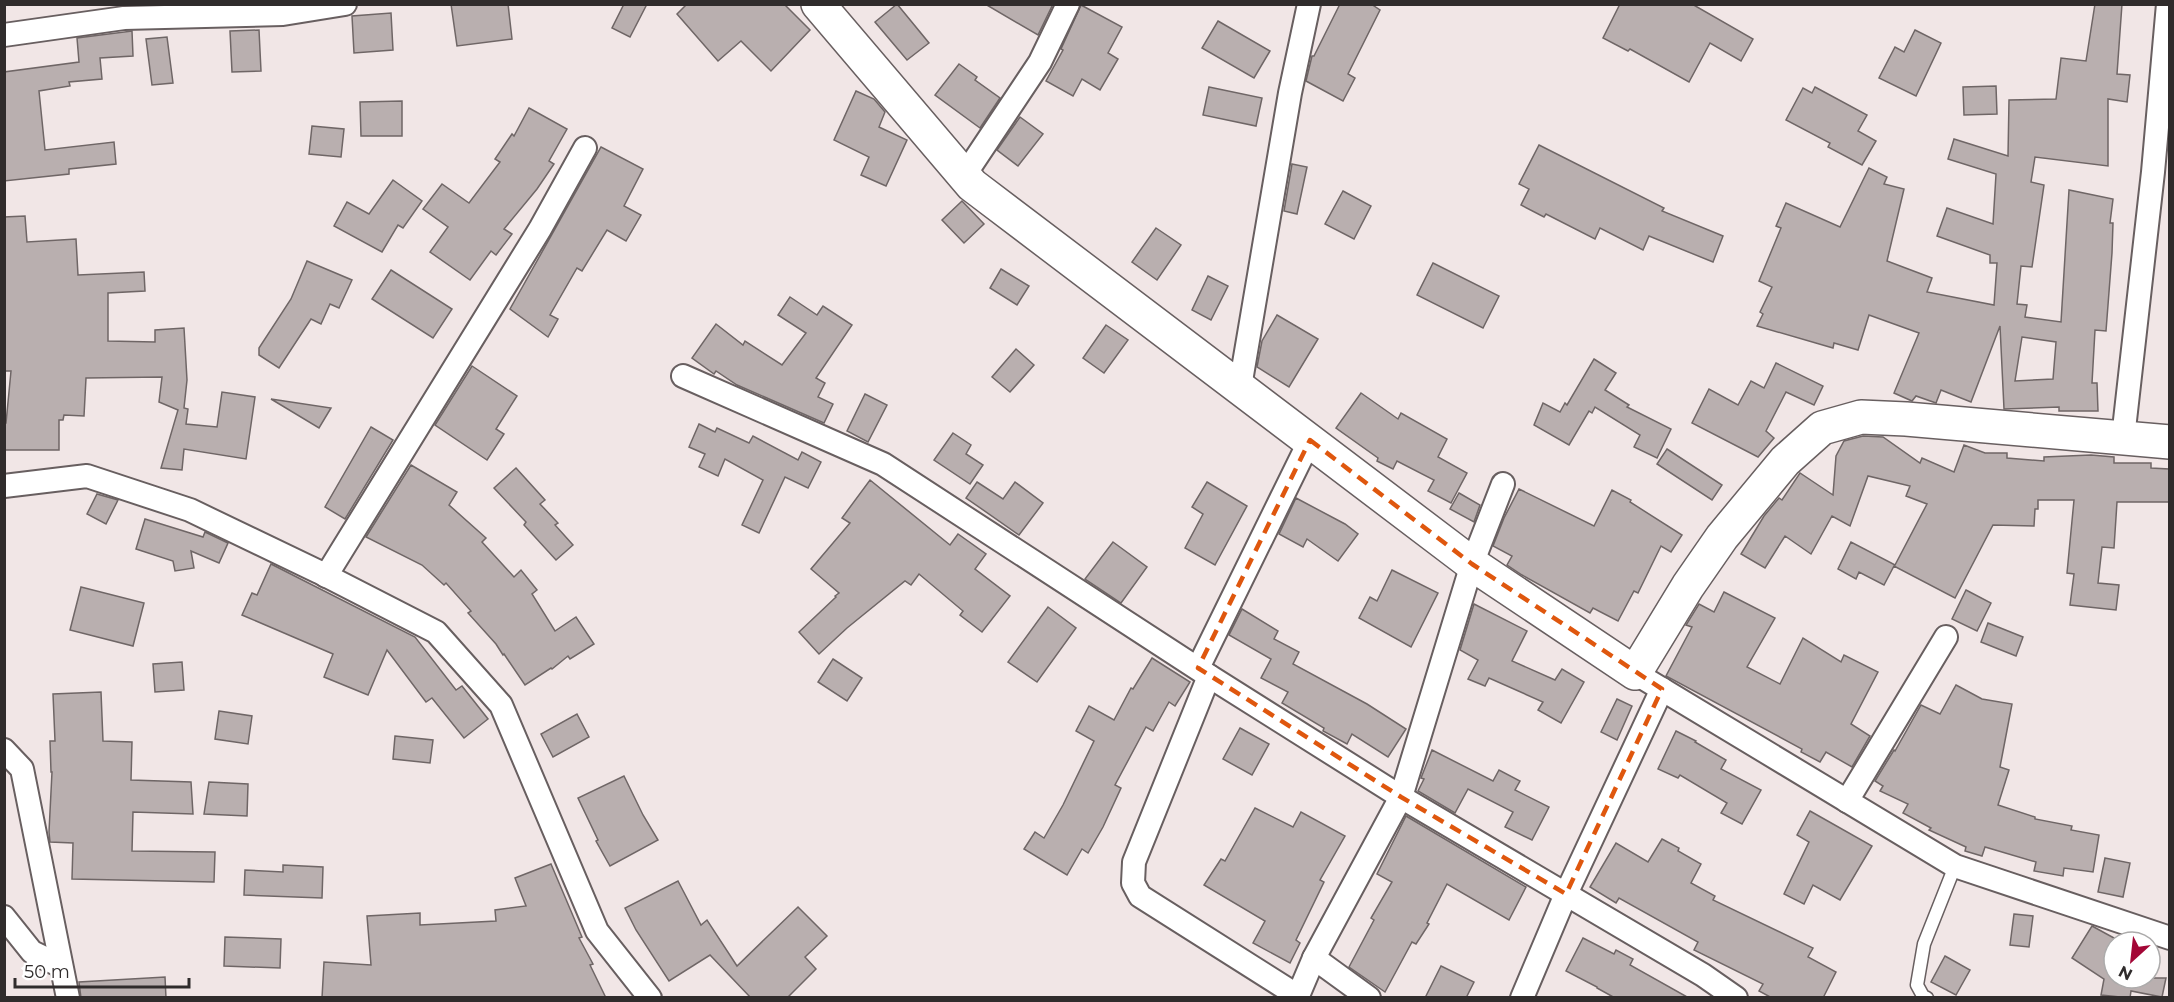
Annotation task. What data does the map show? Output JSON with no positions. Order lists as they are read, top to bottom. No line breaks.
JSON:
{"scale_bar":"50 m","north":"bottom left"}
